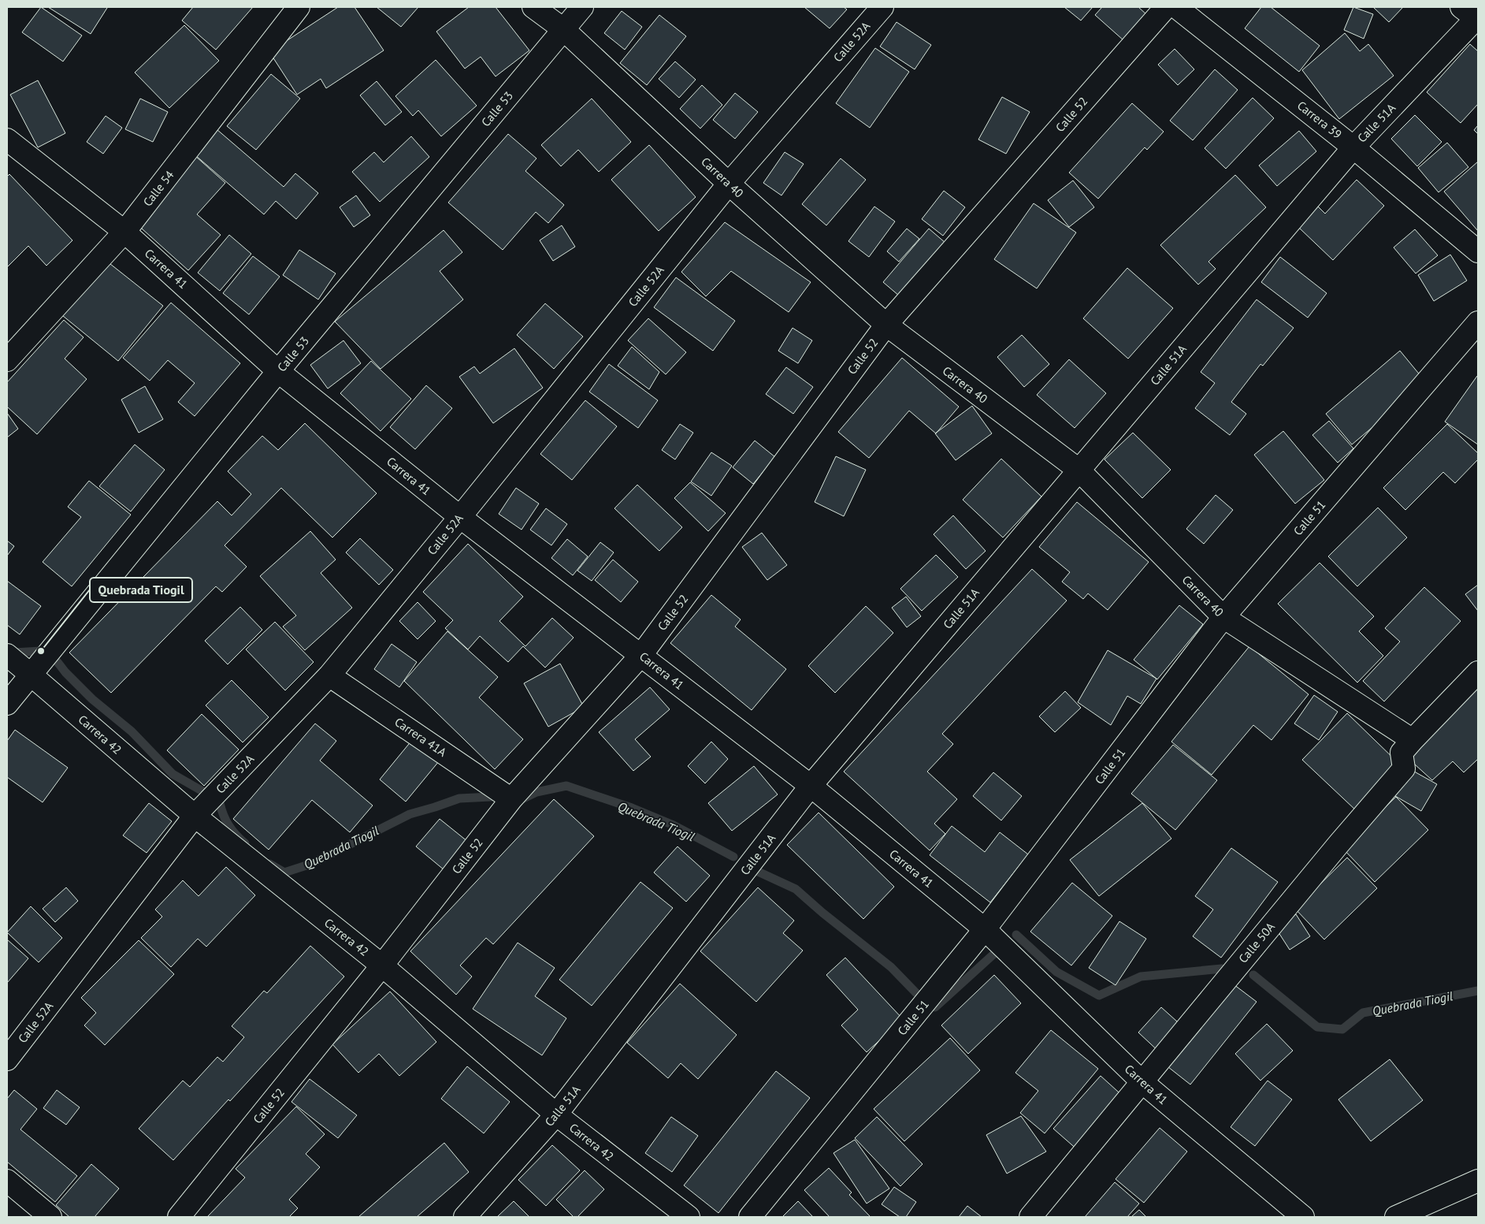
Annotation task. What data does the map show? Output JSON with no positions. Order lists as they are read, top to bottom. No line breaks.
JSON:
{"streets":{"street":["Calle 52A","Calle 53","Calle 52","Carrera 39","Calle 51A","Carrera 40","Calle 54","Carrera 41","Calle 51","Carrera 42","Carrera 41A","Calle 50A"]},"crossings":[["Calle 52A","Carrera 40"],["Calle 52A","Carrera 41"],["Calle 52A","Carrera 42"],["Calle 52A","Carrera 41A"],["Calle 53","Carrera 40"],["Calle 53","Carrera 41"],["Calle 53","Carrera 42"],["Calle 52","Carrera 40"],["Calle 52","Carrera 41"],["Calle 52","Carrera 42"],["Calle 52","Carrera 41A"],["Carrera 39","Calle 51A"],["Calle 51A","Carrera 40"],["Calle 51A","Carrera 41"],["Calle 51A","Carrera 42"],["Carrera 40","Calle 51"],["Carrera 40","Calle 50A"],["Calle 54","Carrera 41"],["Carrera 41","Calle 51"],["Carrera 41","Calle 50A"]],"water":["Quebrada Tiogil"],"places":["Quebrada Tiogil"]}
